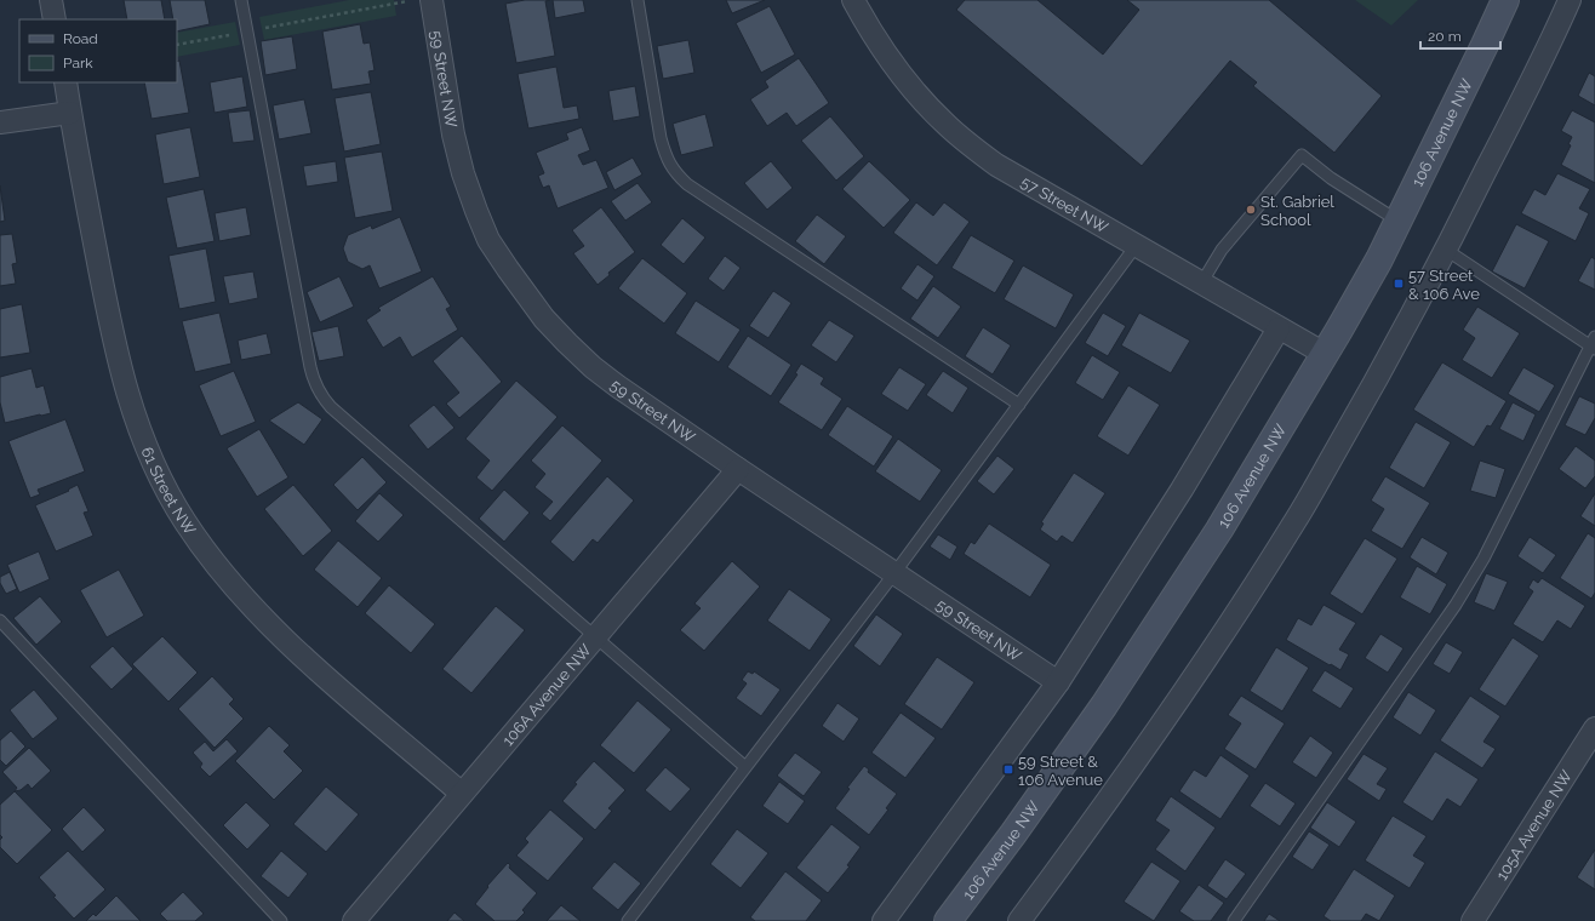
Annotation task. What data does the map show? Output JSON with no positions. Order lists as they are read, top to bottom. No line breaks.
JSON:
{"streets":{"main road":["106 Avenue NW"],"street":["59 Street NW","57 Street NW","61 Street NW","106A Avenue NW","105A Avenue NW"]},"crossings":[["59 Street NW","106A Avenue NW"],["106 Avenue NW","57 Street NW"],["61 Street NW","106A Avenue NW"]],"places":{"other":["St. Gabriel School"],"transit":["57 Street & 106 Ave","59 Street & 106 Avenue"]},"legend":["Road","Park"],"scale_bar":"20 m"}
